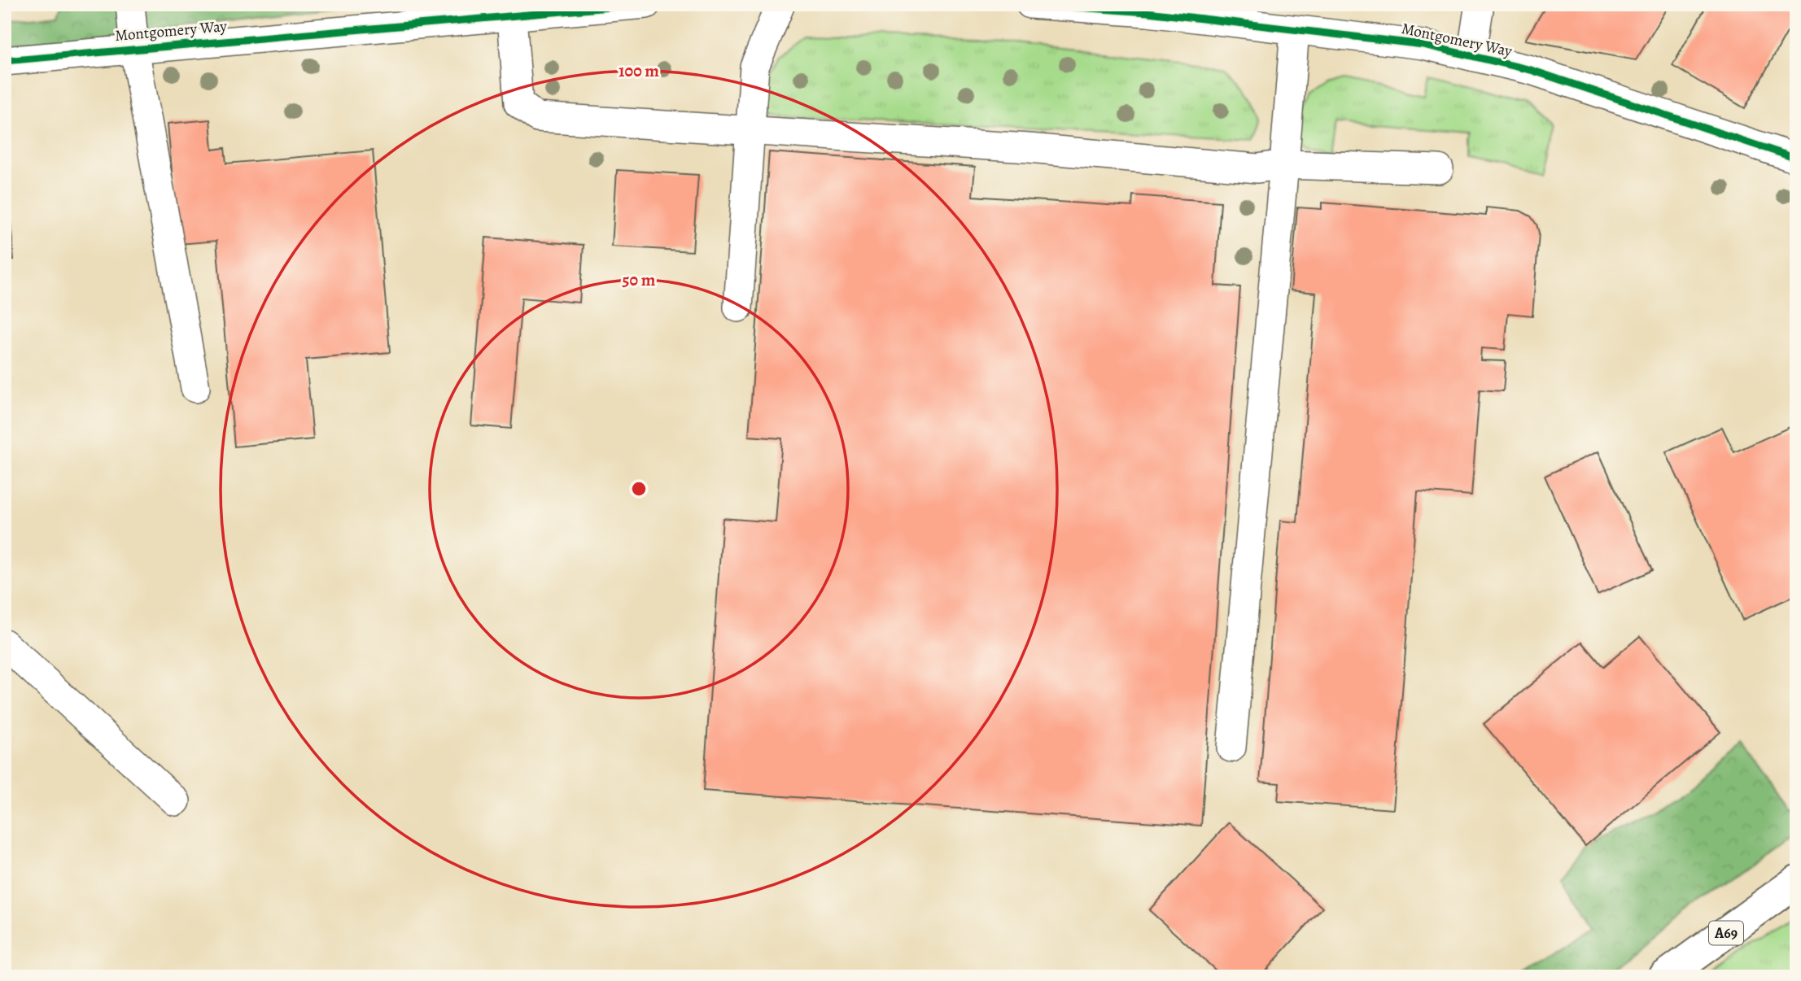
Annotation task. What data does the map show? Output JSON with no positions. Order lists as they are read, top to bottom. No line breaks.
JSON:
{"streets":{"main road":["A69"],"street":["Montgomery Way"]},"rings":["100 m","50 m"]}
